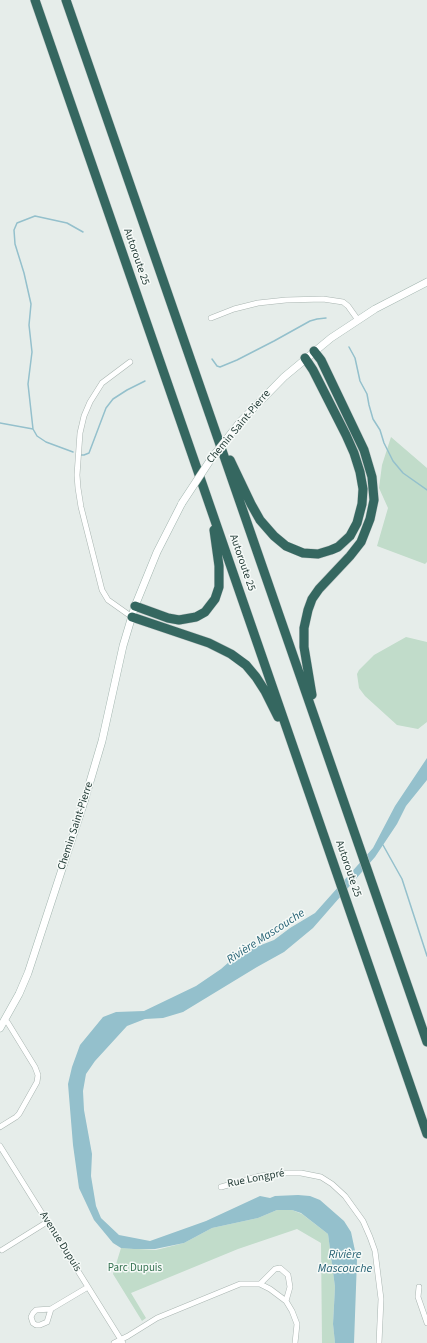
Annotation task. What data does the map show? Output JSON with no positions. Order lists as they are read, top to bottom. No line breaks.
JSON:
{"streets":{"highway":["Autoroute 25"],"street":["Chemin Saint-Pierre","Rue Longpré","Avenue Dupuis"]},"water":["Rivière Mascouche"],"parks":["Parc Dupuis"]}
